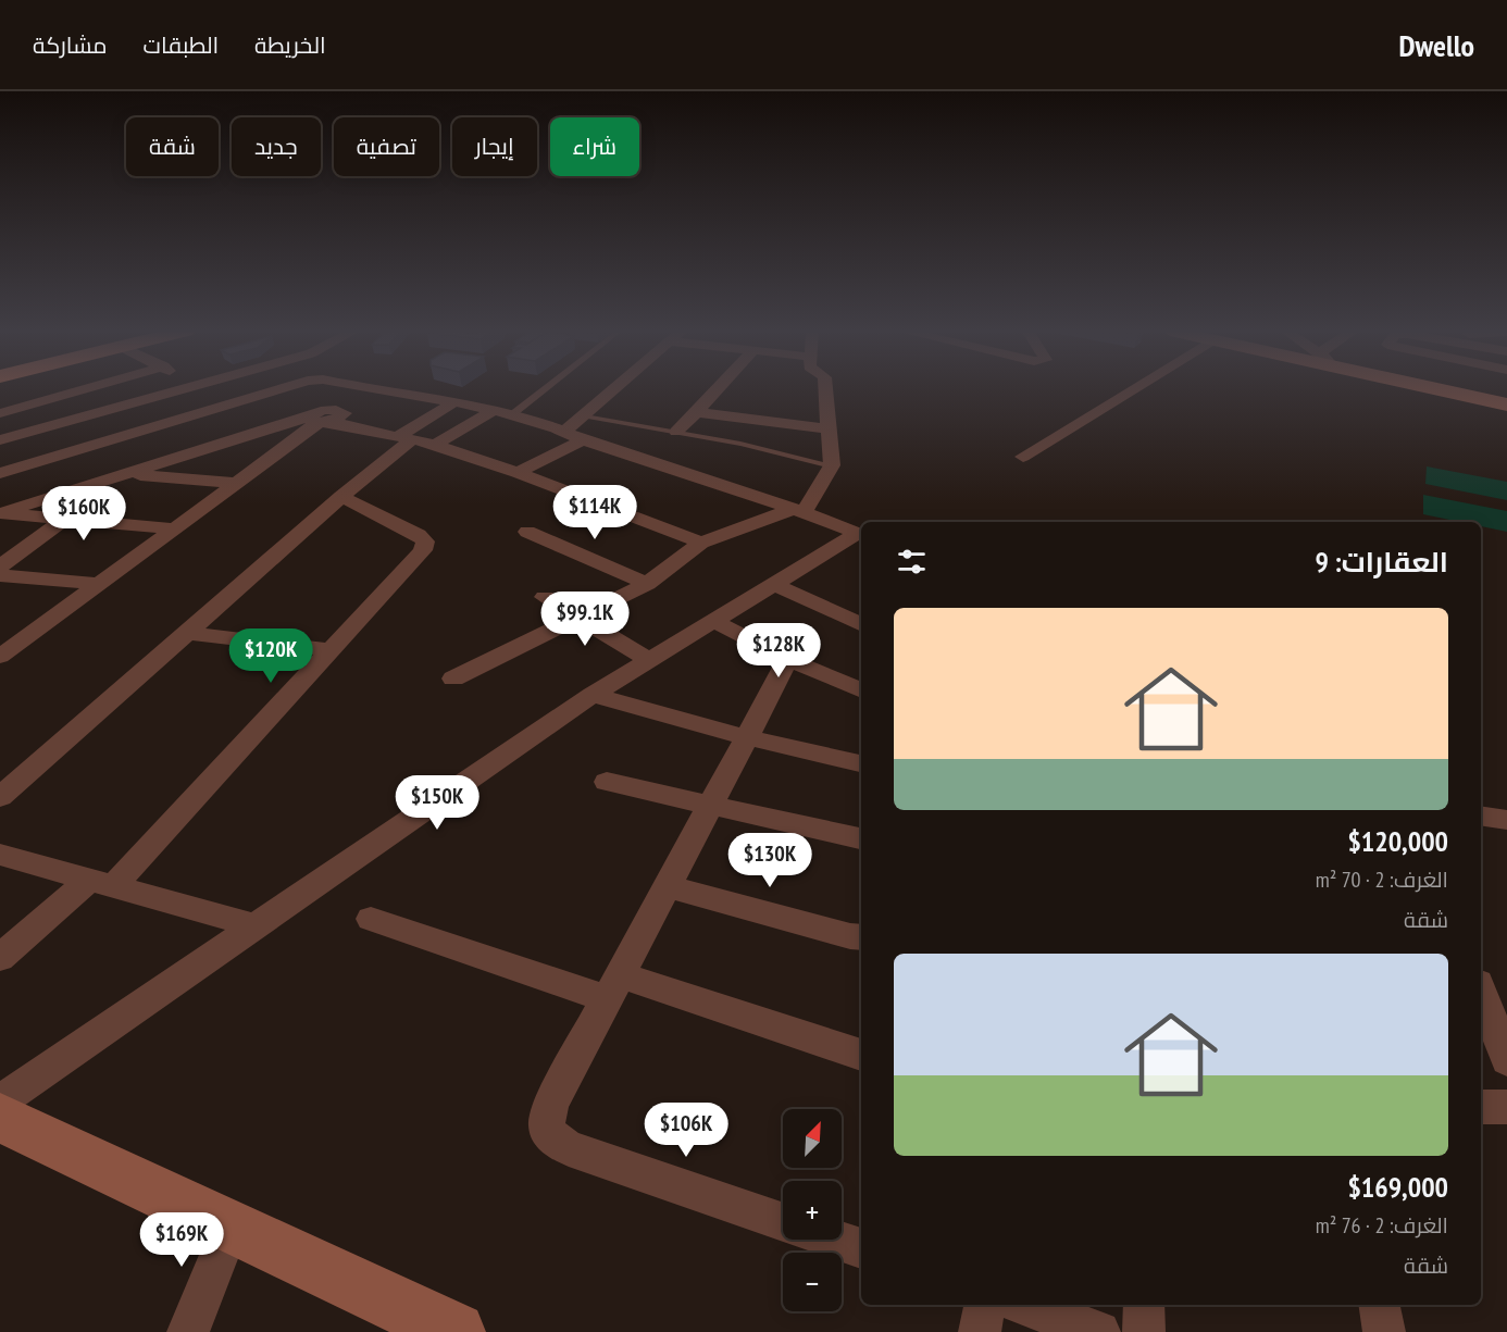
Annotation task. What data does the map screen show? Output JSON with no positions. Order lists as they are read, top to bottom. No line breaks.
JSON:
{"north":"top right","page":{"header":"Dwello","nav":["الخريطة","الطبقات","مشاركة"],"chip":["شراء","إيجار","تصفية","جديد","شقة"],"price":["$114K","$160K","$99.1K","$128K","$120K","$150K","$130K","$106K","$169K"],"heading":"العقارات: 9","list":[{"name":"$120,000","note":"الغرف: 2 · 70 m² · شقة"},{"name":"$169,000","note":"الغرف: 2 · 76 m² · شقة"}],"map_buttons":["+","−"]}}
